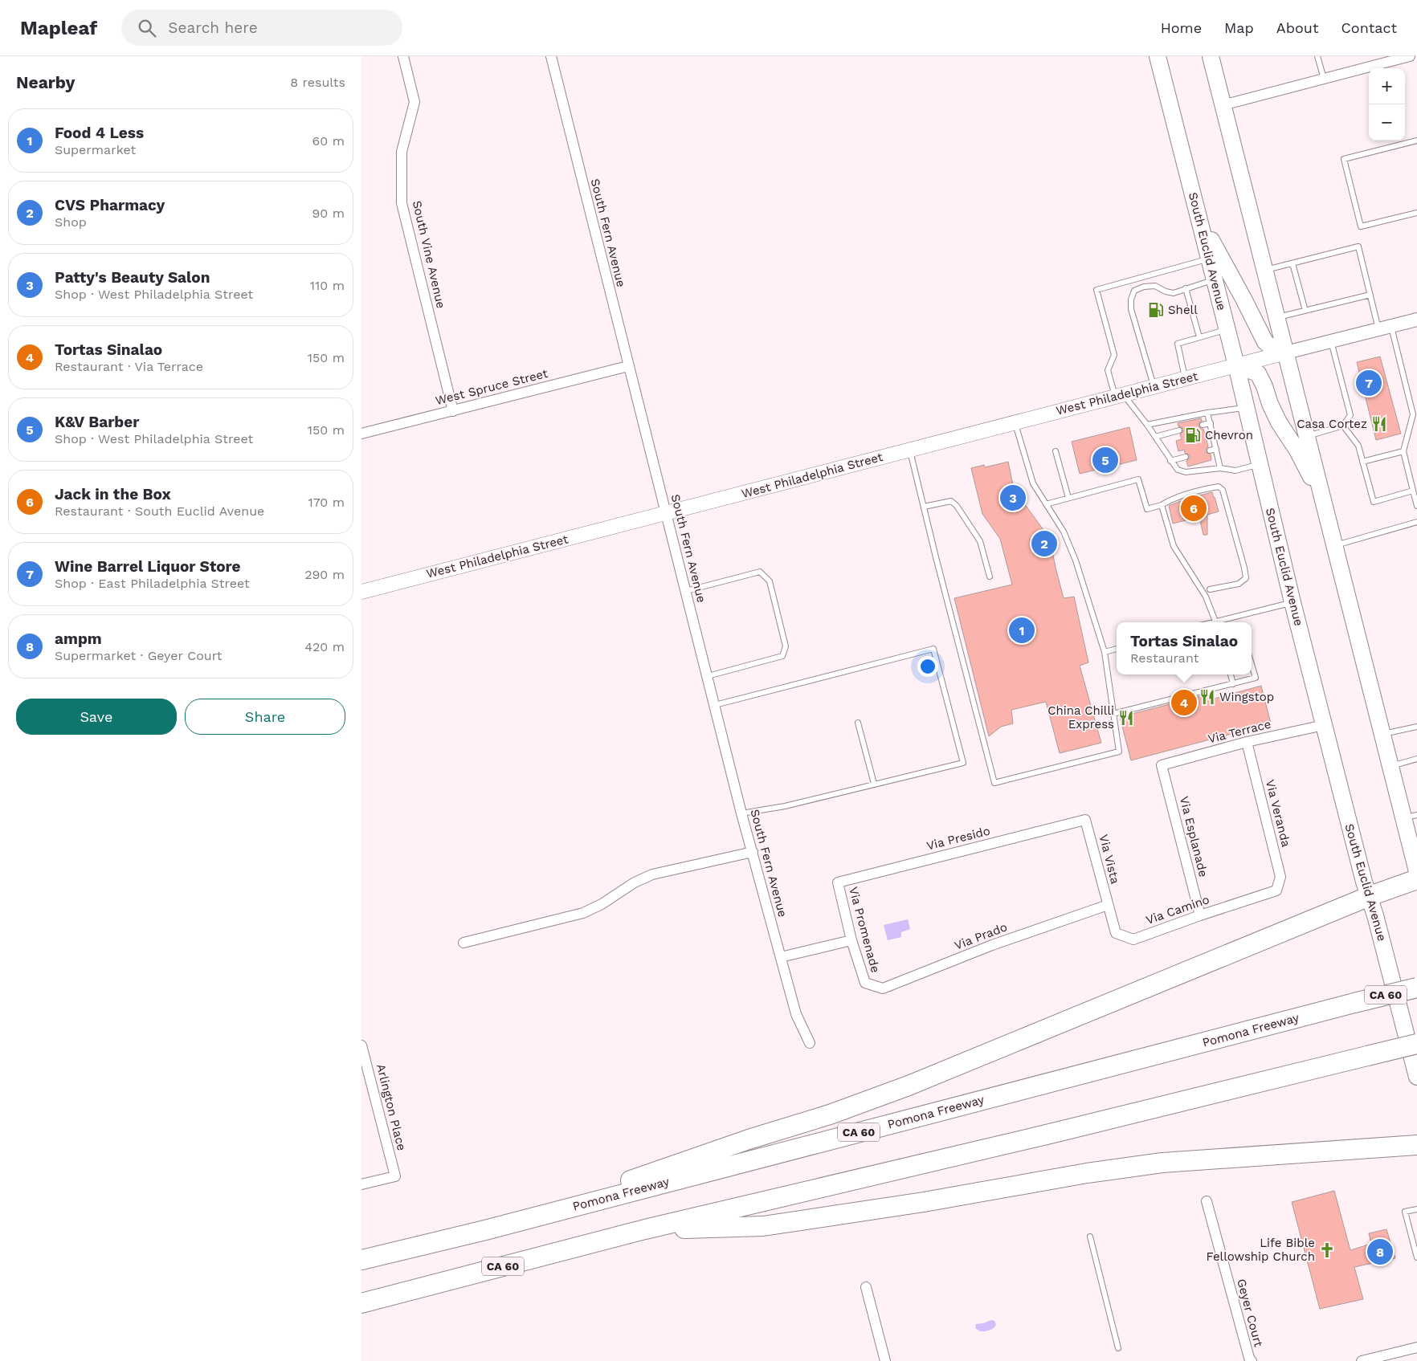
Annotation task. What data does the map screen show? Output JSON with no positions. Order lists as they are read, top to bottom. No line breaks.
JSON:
{"streets":{"highway":["CA 60","Pomona Freeway"],"main road":["South Euclid Avenue","West Philadelphia Street"],"street":["South Fern Avenue","South Vine Avenue","West Spruce Street","Via Terrace","Via Veranda","Via Esplanade","Via Presido","Via Vista","Via Camino","Via Promenade","Via Prado","Arlington Place","Geyer Court"]},"crossings":[["South Fern Avenue","West Spruce Street"],["South Fern Avenue","West Philadelphia Street"],["South Euclid Avenue","West Philadelphia Street"],["South Euclid Avenue","Via Terrace"],["South Vine Avenue","West Spruce Street"],["Via Terrace","Via Veranda"],["Via Terrace","Via Esplanade"],["Via Veranda","Via Camino"],["Via Esplanade","Via Camino"],["Via Presido","Via Vista"],["Via Presido","Via Promenade"],["Via Vista","Via Camino"],["Via Vista","Via Prado"],["Via Camino","Via Prado"],["Via Promenade","Via Prado"]],"places":{"fuel station":["Shell","Chevron"],"restaurant":["Casa Cortez","Wingstop","China Chilli Express"],"church":["Life Bible Fellowship Church"]},"page":{"header":"Mapleaf","search":"Search here","nav":["Home","Map","About","Contact"],"heading":["Nearby","8 results"],"map_buttons":["+","−"],"list":[{"mark":"1","name":"Food 4 Less","note":"Supermarket","value":"60 m"},{"mark":"2","name":"CVS Pharmacy","note":"Shop","value":"90 m"},{"mark":"3","name":"Patty's Beauty Salon","note":"Shop · West Philadelphia Street","value":"110 m"},{"mark":"4","name":"Tortas Sinalao","note":"Restaurant · Via Terrace","value":"150 m"},{"mark":"5","name":"K&V Barber","note":"Shop · West Philadelphia Street","value":"150 m"},{"mark":"6","name":"Jack in the Box","note":"Restaurant · South Euclid Avenue","value":"170 m"},{"mark":"7","name":"Wine Barrel Liquor Store","note":"Shop · East Philadelphia Street","value":"290 m"},{"mark":"8","name":"ampm","note":"Supermarket · Geyer Court","value":"420 m"}],"pins":["7","5","3","6","2","1","4","8"],"popup":["Tortas Sinalao","Restaurant"],"buttons":["Save","Share"]}}
